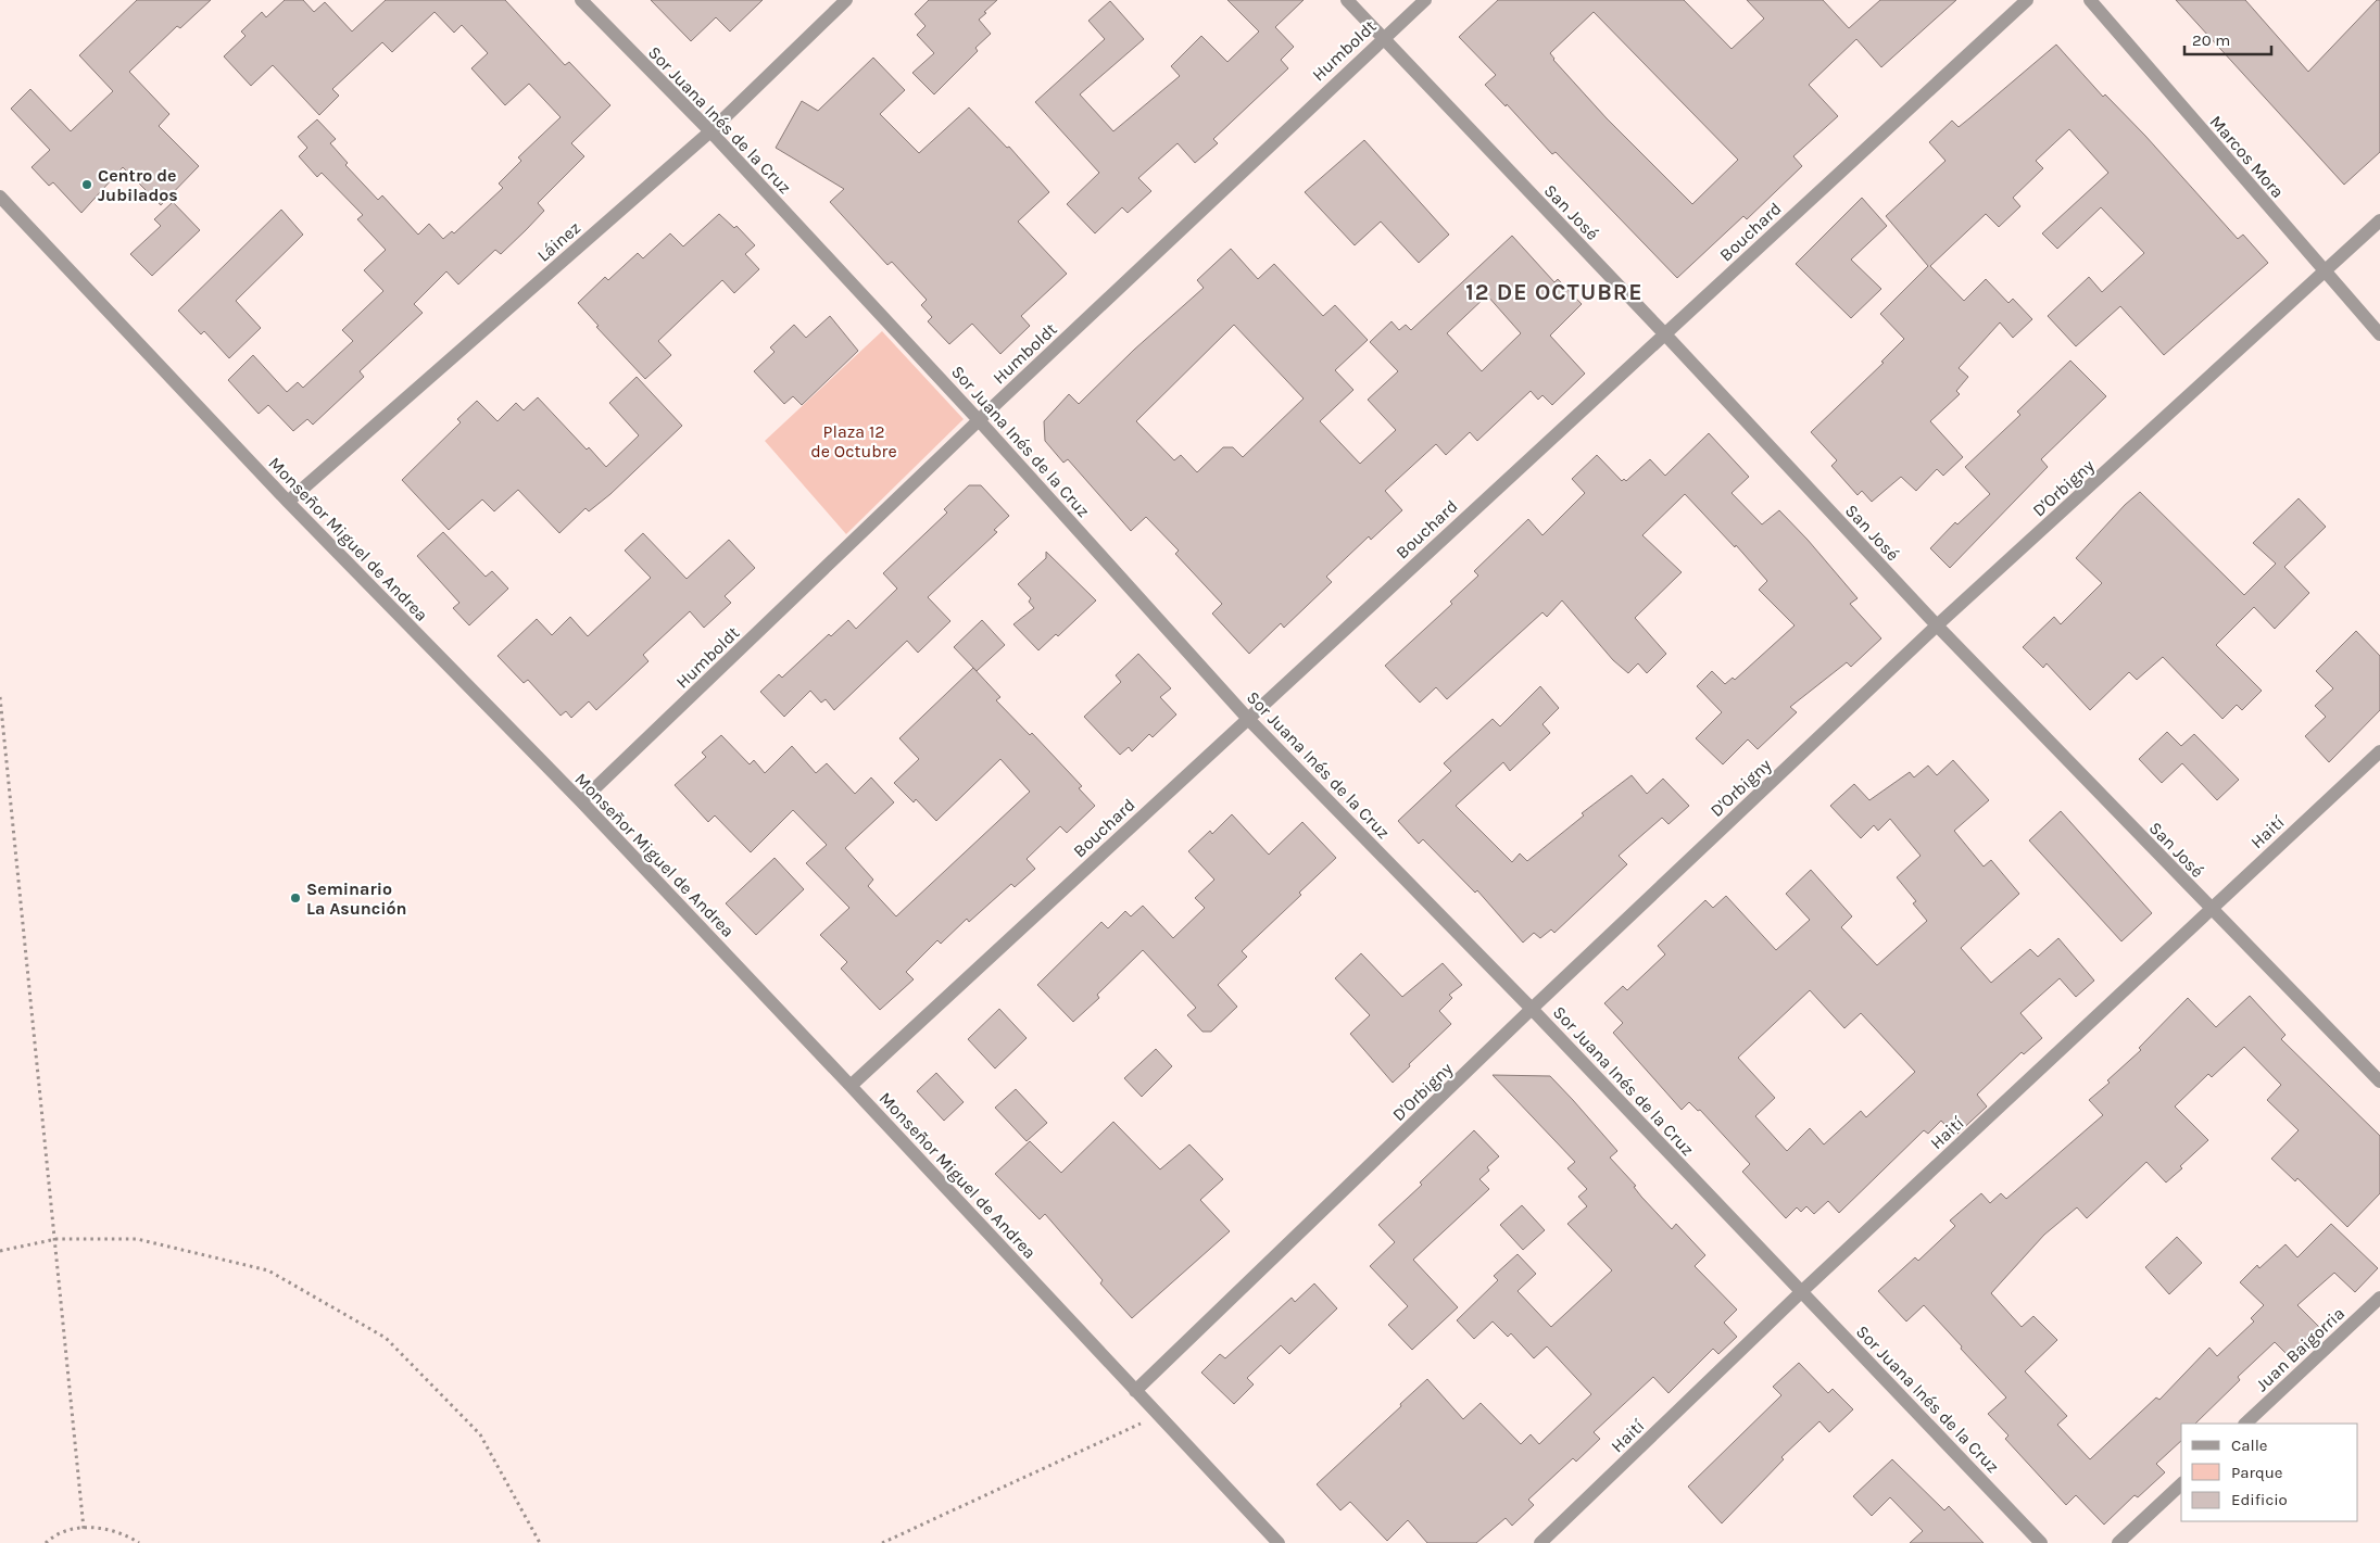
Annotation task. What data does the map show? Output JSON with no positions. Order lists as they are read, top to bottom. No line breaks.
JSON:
{"streets":{"street":["Humboldt","Sor Juana Inés de la Cruz","Marcos Mora","San José","Bouchard","Láinez","D'Orbigny","Monseñor Miguel de Andrea","Haití","Juan Baigorria"]},"crossings":[["Humboldt","Sor Juana Inés de la Cruz"],["Humboldt","San José"],["Humboldt","Monseñor Miguel de Andrea"],["Sor Juana Inés de la Cruz","Bouchard"],["Sor Juana Inés de la Cruz","Láinez"],["Sor Juana Inés de la Cruz","D'Orbigny"],["Sor Juana Inés de la Cruz","Haití"],["Marcos Mora","D'Orbigny"],["San José","Bouchard"],["San José","D'Orbigny"],["San José","Haití"],["Bouchard","Monseñor Miguel de Andrea"],["Láinez","Monseñor Miguel de Andrea"],["D'Orbigny","Monseñor Miguel de Andrea"]],"districts":["12 DE OCTUBRE"],"parks":["Plaza 12 de Octubre"],"places":["Centro de Jubilados","Seminario La Asunción"],"legend":["Calle","Parque","Edificio"],"scale_bar":"20 m"}
